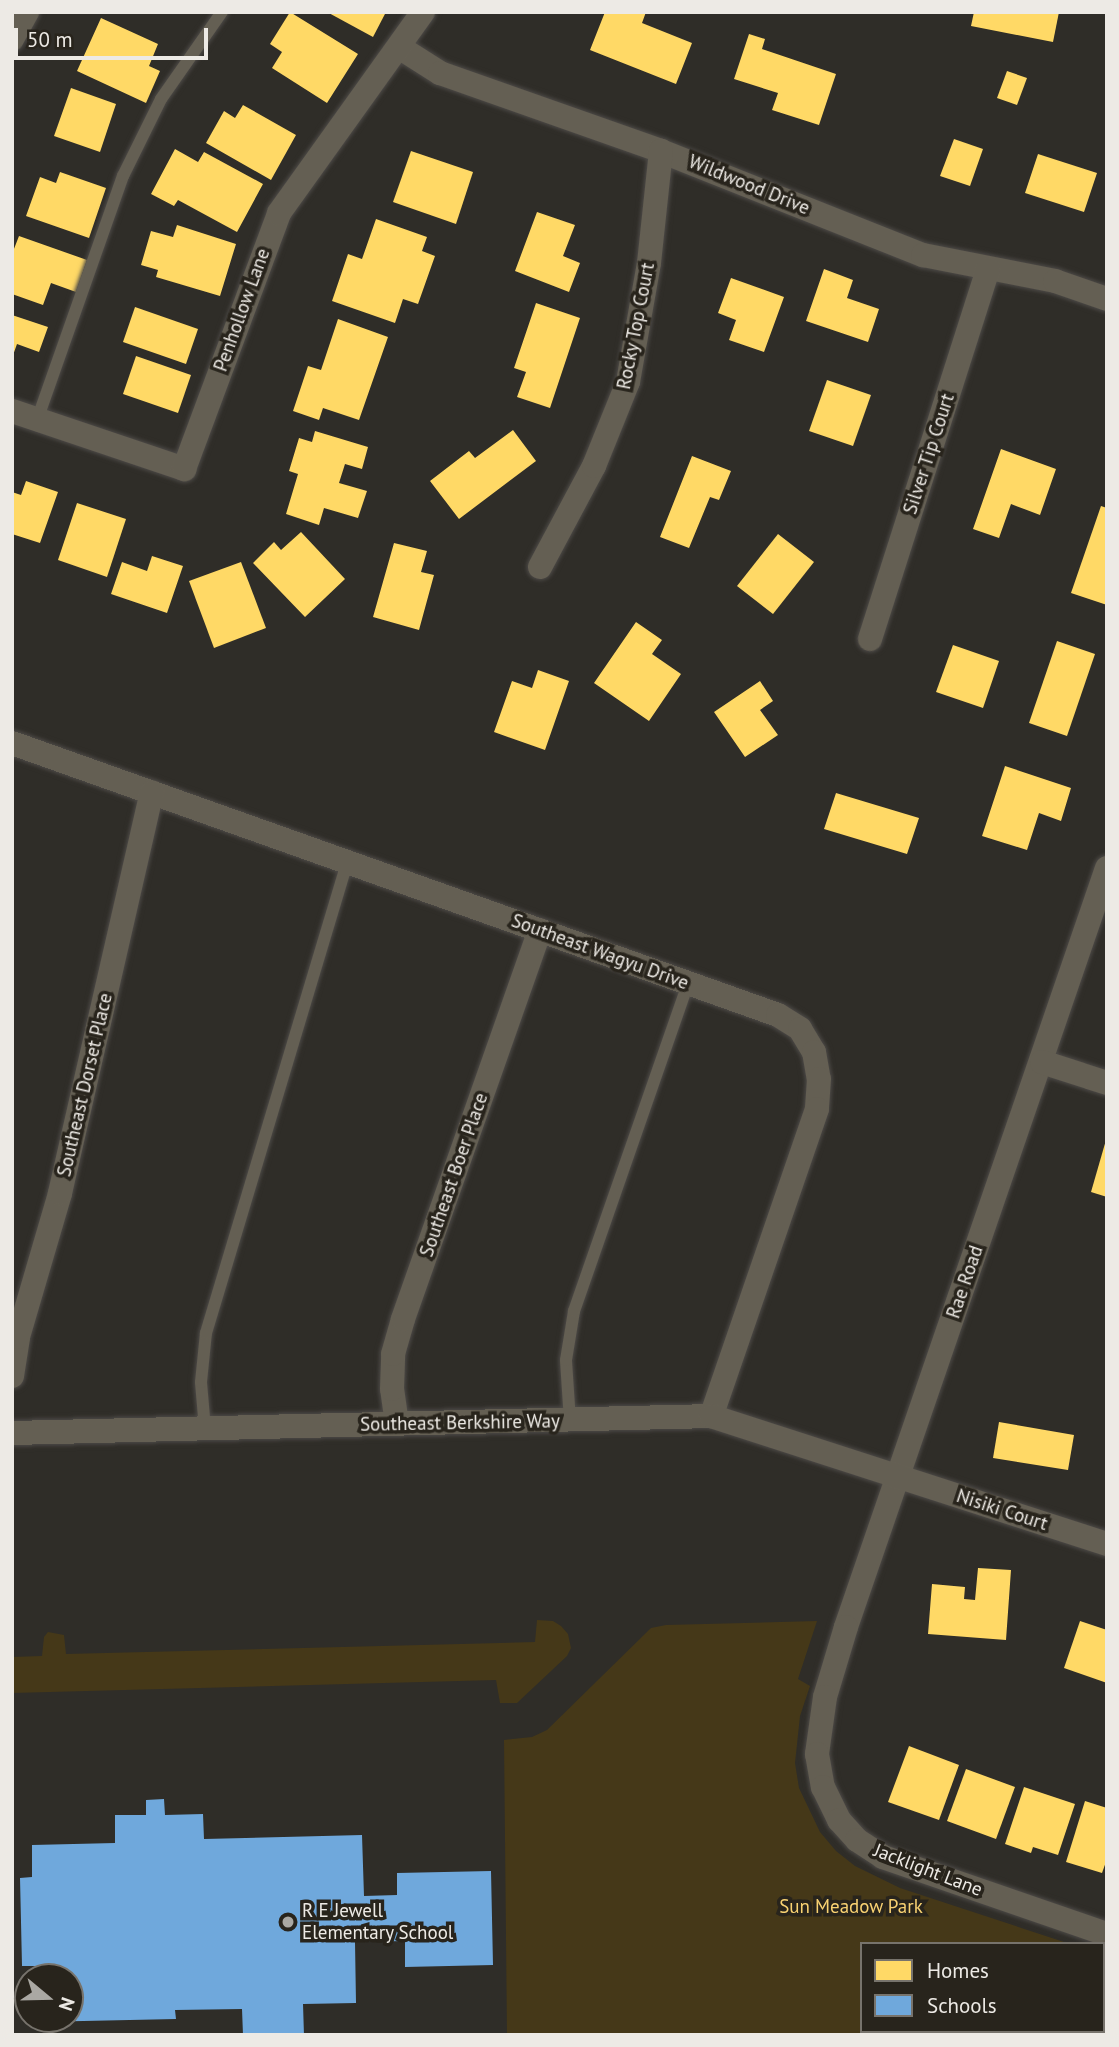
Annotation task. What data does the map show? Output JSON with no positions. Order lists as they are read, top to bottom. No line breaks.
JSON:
{"streets":{"street":["Wildwood Drive","Penhollow Lane","Rocky Top Court","Silver Tip Court","Southeast Wagyu Drive","Southeast Dorset Place","Southeast Boer Place","Rae Road","Southeast Berkshire Way","Nisiki Court","Jacklight Lane"]},"crossings":[["Wildwood Drive","Penhollow Lane"],["Wildwood Drive","Rocky Top Court"],["Wildwood Drive","Silver Tip Court"],["Southeast Wagyu Drive","Southeast Dorset Place"],["Southeast Wagyu Drive","Southeast Boer Place"],["Southeast Wagyu Drive","Southeast Berkshire Way"],["Southeast Boer Place","Southeast Berkshire Way"],["Rae Road","Southeast Berkshire Way"],["Rae Road","Nisiki Court"],["Rae Road","Jacklight Lane"],["Southeast Berkshire Way","Nisiki Court"]],"parks":["Sun Meadow Park"],"places":["R E Jewell Elementary School"],"legend":["Homes","Schools"],"scale_bar":"50 m","north":"right"}
